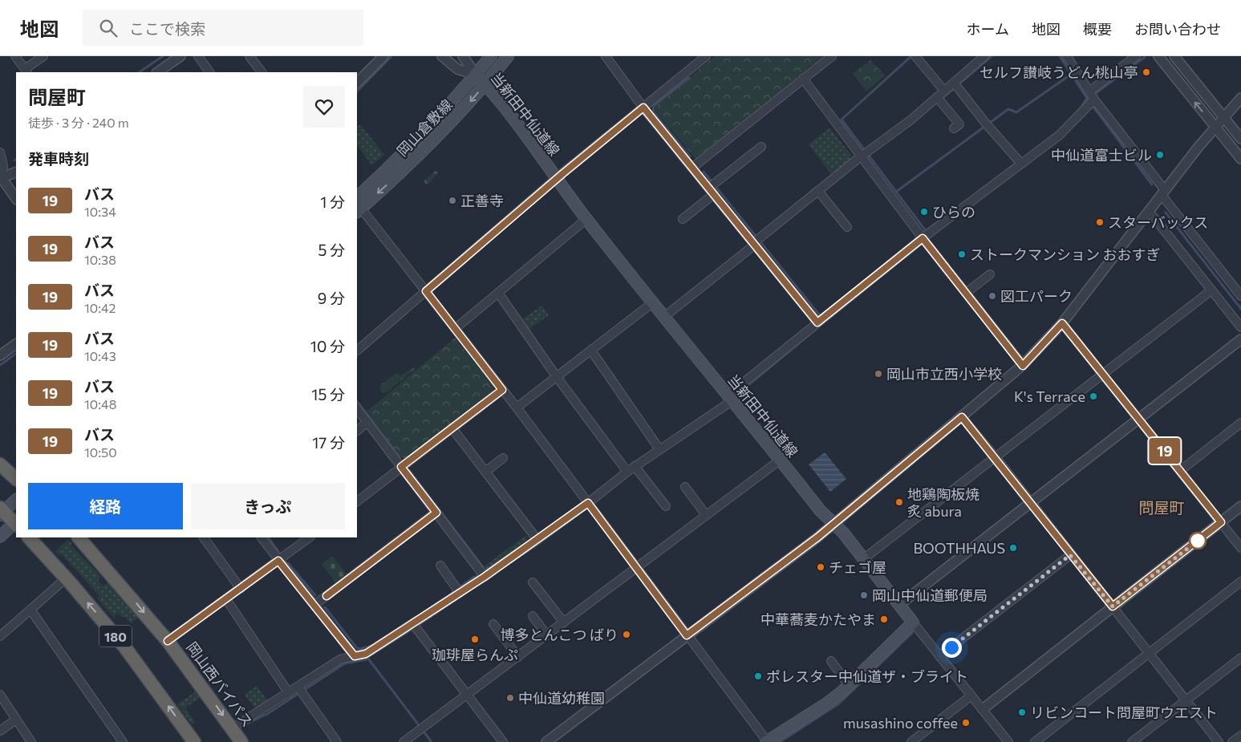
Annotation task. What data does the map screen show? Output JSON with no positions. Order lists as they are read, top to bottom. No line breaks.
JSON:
{"streets":{"highway":["180","岡山西バイパス"],"main road":["当新田中仙道線","岡山倉敷線"]},"crossings":[["当新田中仙道線","岡山倉敷線"]],"districts":["問屋町"],"places":["セルフ讃岐うどん桃山亭","中仙道富士ビル","正善寺","ひらの","スターバックス","ストークマンション おおすぎ","図工パーク","岡山市立西小学校","K's Terrace","地鶏陶板焼 炙 abura","BOOTHHAUS","チェゴ屋","岡山中仙道郵便局","中華蕎麦かたやま","博多とんこつ ばり","珈琲屋らんぷ","ポレスター中仙道ザ・ブライト","中仙道幼稚園","リビンコート問屋町ウエスト","musashino coffee"],"lines":["bus line 19"],"page":{"header":"地図","search":"ここで検索","nav":["ホーム","地図","概要","お問い合わせ"],"on_map":"19","heading":[["問屋町","徒歩 · 3 分 · 240 m"],"発車時刻"],"list":[{"mark":"19","name":"バス","note":"10:34","value":"1 分"},{"mark":"19","name":"バス","note":"10:38","value":"5 分"},{"mark":"19","name":"バス","note":"10:42","value":"9 分"},{"mark":"19","name":"バス","note":"10:43","value":"10 分"},{"mark":"19","name":"バス","note":"10:48","value":"15 分"},{"mark":"19","name":"バス","note":"10:50","value":"17 分"}],"buttons":["経路","きっぷ"]}}
